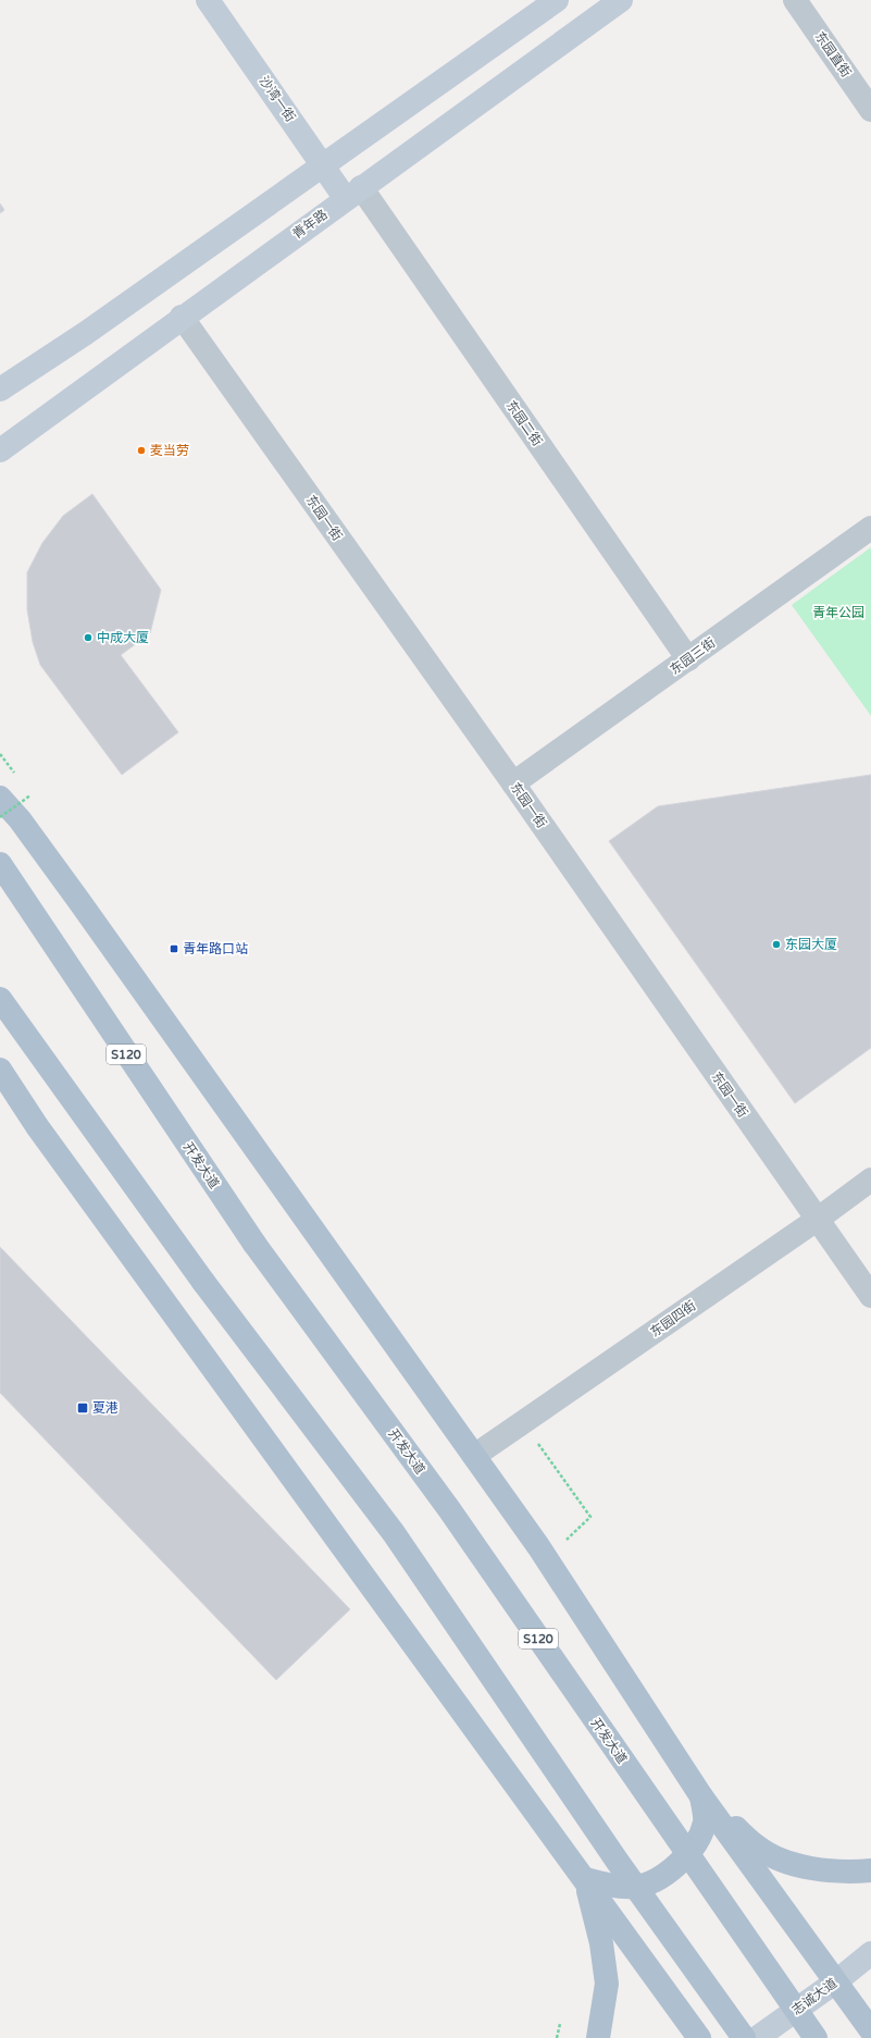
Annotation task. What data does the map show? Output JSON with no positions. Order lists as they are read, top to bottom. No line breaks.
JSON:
{"streets":{"main road":["沙湾一街","青年路","S120","开发大道","志诚大道"],"street":["东园直街","东园二街","东园一街","东园三街","东园四街"]},"crossings":[["沙湾一街","青年路"],["沙湾一街","东园二街"],["青年路","东园二街"],["青年路","东园一街"],["东园二街","东园三街"],["东园一街","东园三街"],["东园一街","东园四街"]],"parks":["青年公园"],"places":{"other":["麦当劳","中成大厦","东园大厦"],"transit":["青年路口站","夏港"]}}
